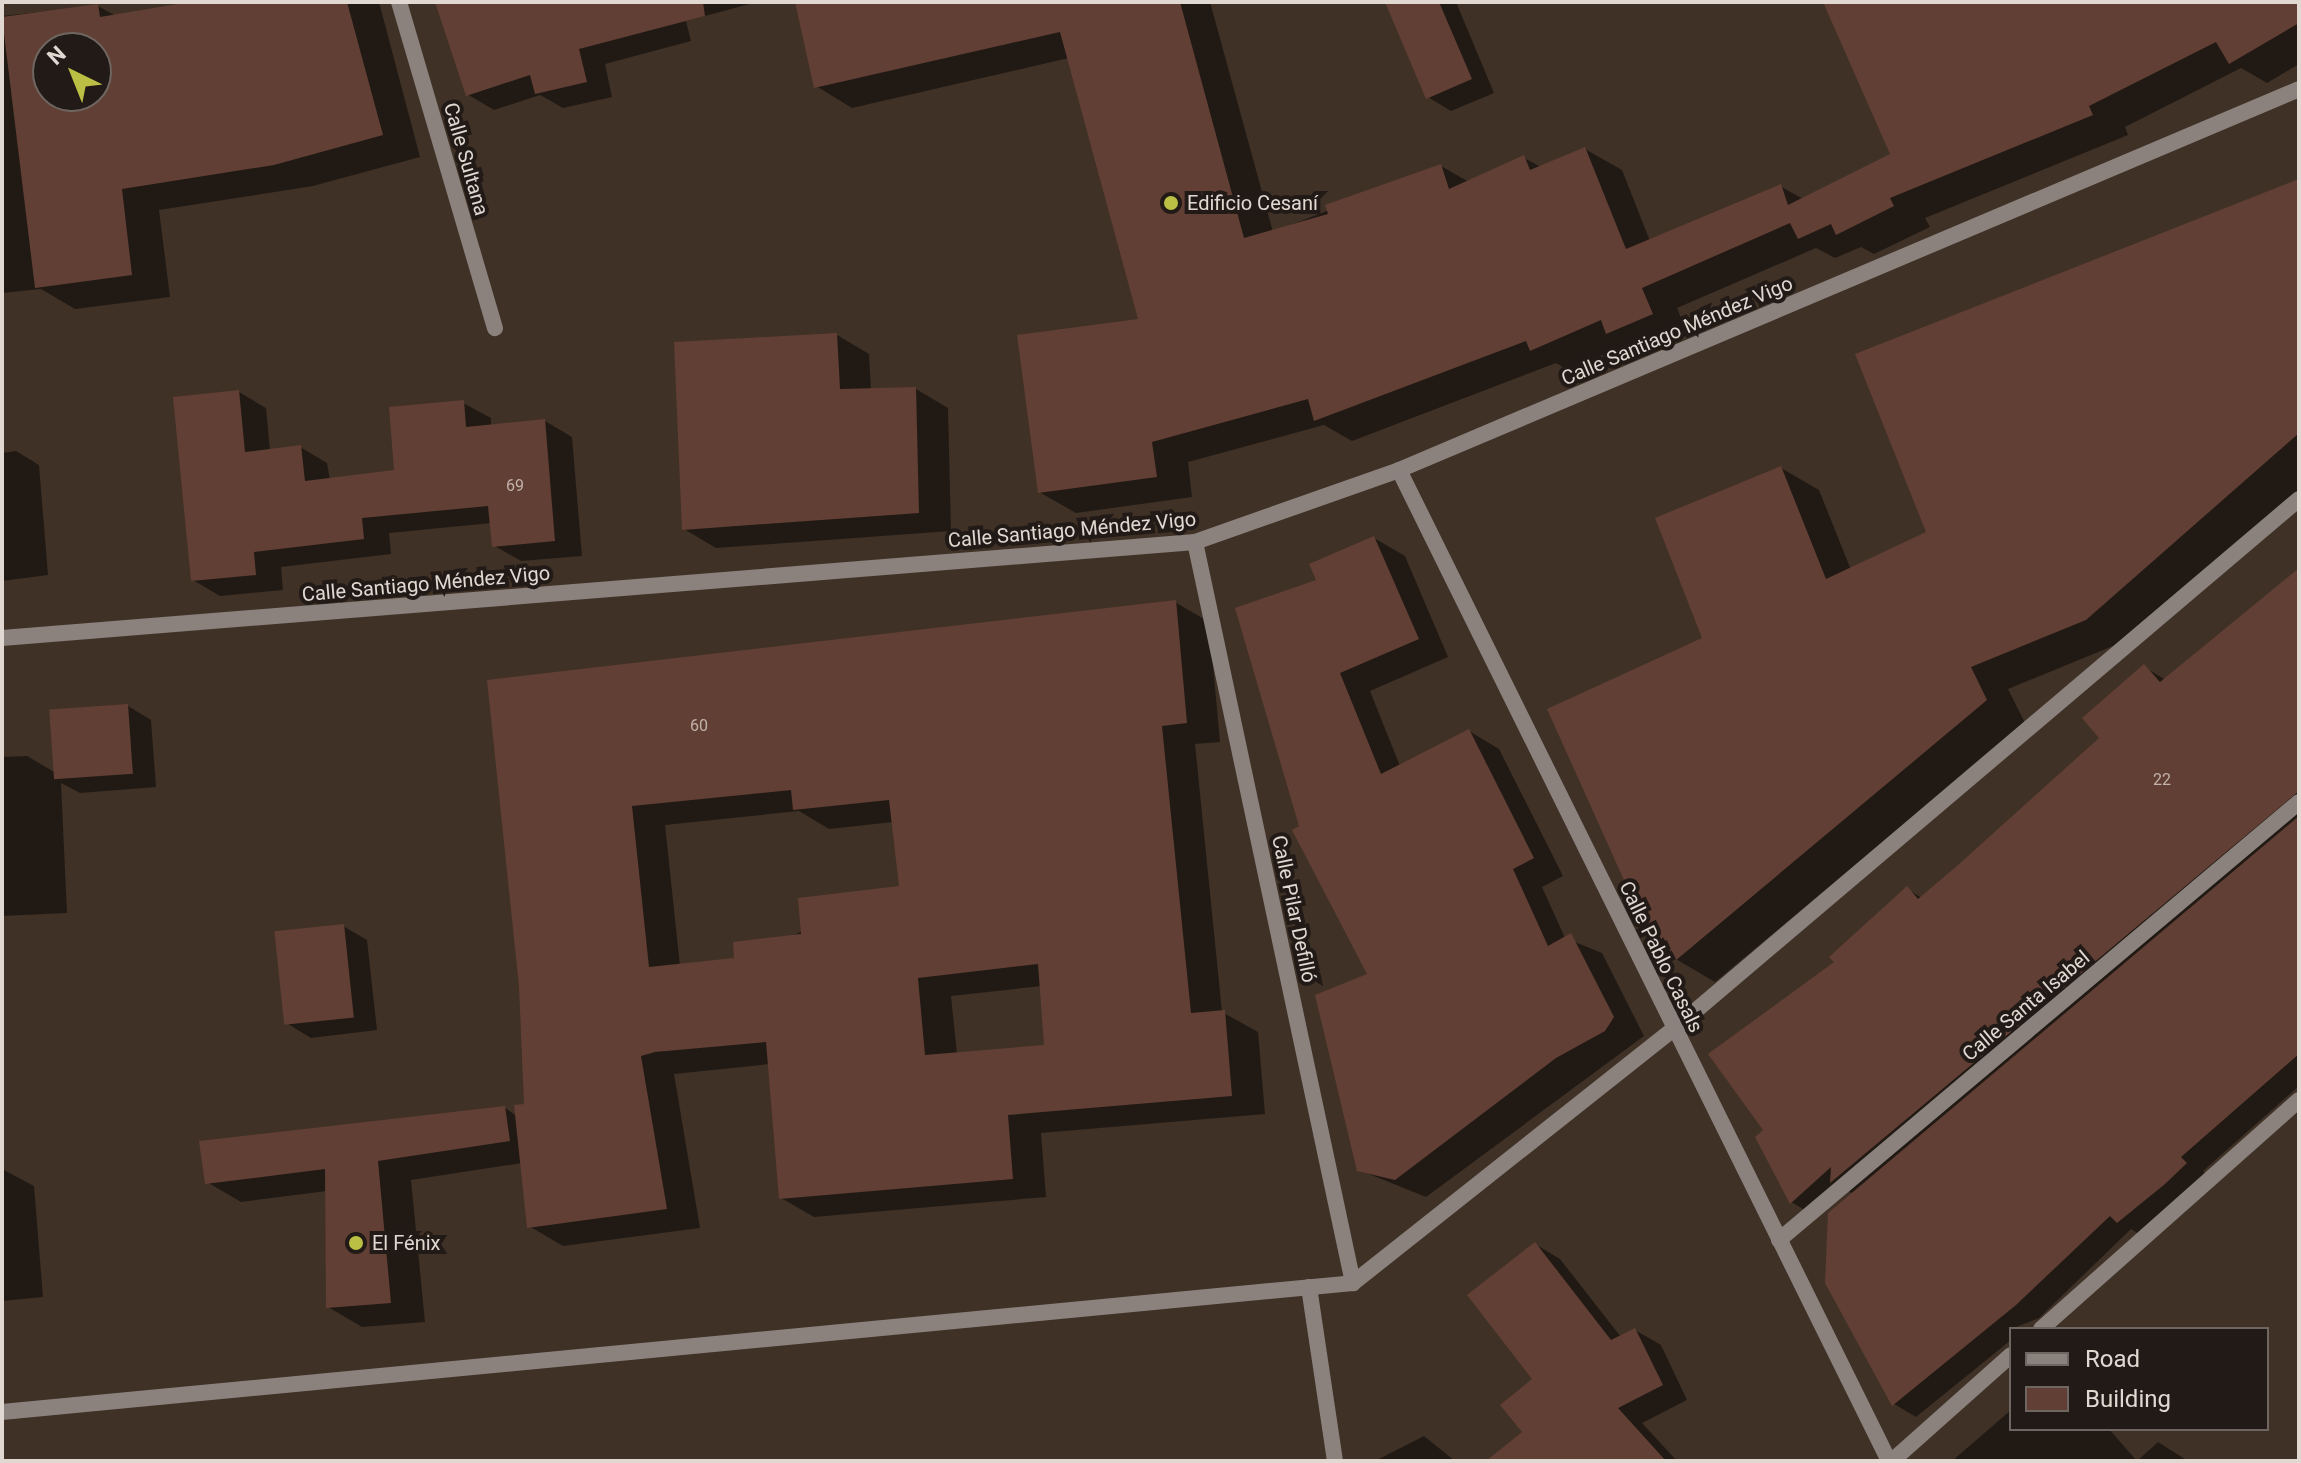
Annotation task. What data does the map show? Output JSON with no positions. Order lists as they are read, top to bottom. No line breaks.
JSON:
{"streets":{"street":["Calle Sultana","Calle Santiago Méndez Vigo","Calle Pilar Defilló","Calle Pablo Casals","Calle Santa Isabel"]},"crossings":[["Calle Santiago Méndez Vigo","Calle Pilar Defilló"],["Calle Santiago Méndez Vigo","Calle Pablo Casals"],["Calle Pablo Casals","Calle Santa Isabel"]],"places":["Edificio Cesaní","El Fénix"],"house_numbers":["69","60","22"],"legend":["Road","Building"],"north":"top left"}
